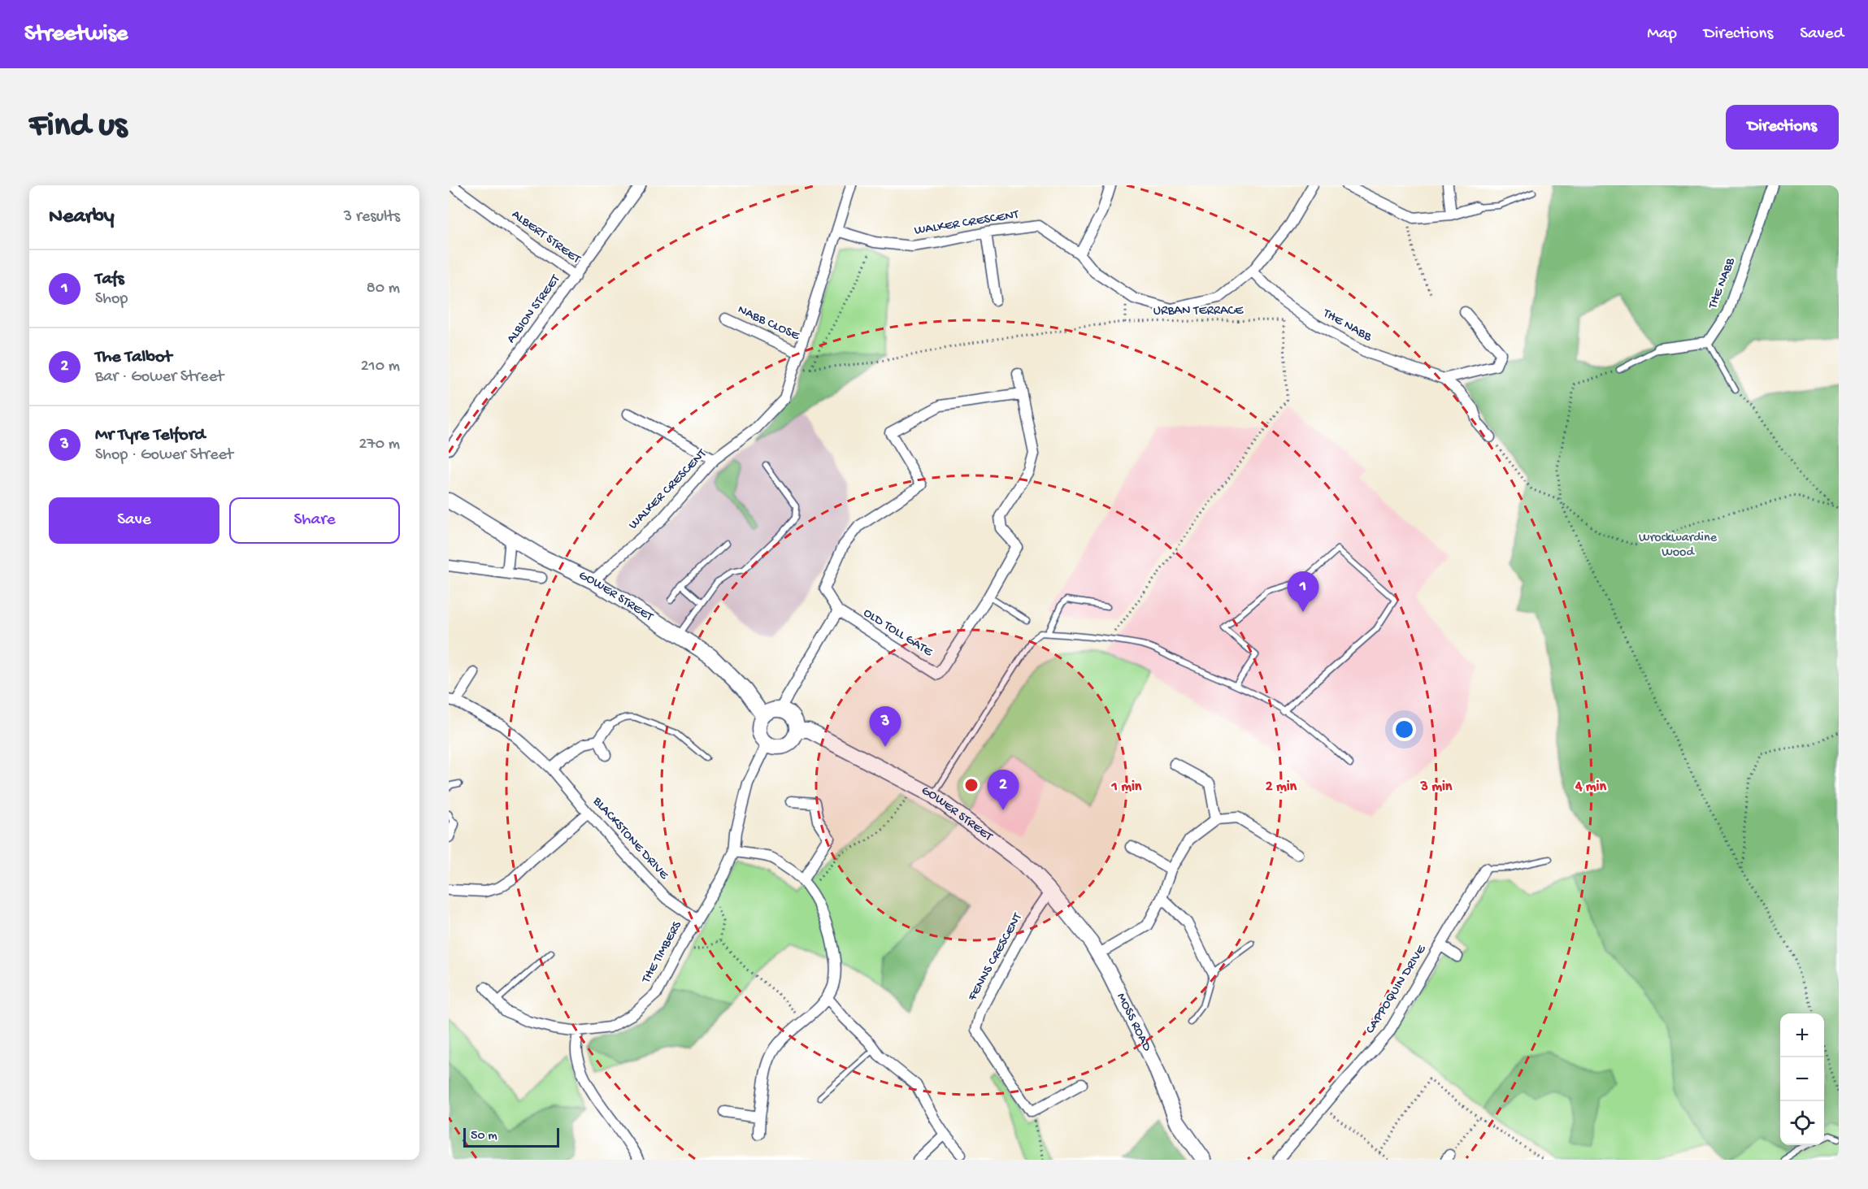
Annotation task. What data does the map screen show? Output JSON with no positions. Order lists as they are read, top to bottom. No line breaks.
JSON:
{"streets":{"street":["WALKER CRESCENT","ALBERT STREET","THE NABB","ALBION STREET","NABB CLOSE","GOWER STREET","OLD TOLL GATE","BLACKSTONE DRIVE","THE TIMBERS","FENNS CRESCENT","CAPPOQUIN DRIVE","MOSS ROAD"],"path":["URBAN TERRACE"]},"crossings":[["WALKER CRESCENT","THE NABB"],["WALKER CRESCENT","URBAN TERRACE"],["WALKER CRESCENT","NABB CLOSE"],["WALKER CRESCENT","GOWER STREET"],["ALBERT STREET","ALBION STREET"],["GOWER STREET","THE TIMBERS"],["GOWER STREET","FENNS CRESCENT"],["GOWER STREET","MOSS ROAD"],["BLACKSTONE DRIVE","THE TIMBERS"],["FENNS CRESCENT","MOSS ROAD"]],"parks":["Wrockwardine Wood"],"scale_bar":"50 m","page":{"header":"Streetwise","nav":["Map","Directions","Saved"],"buttons":["Directions",["Save","Share"]],"title":"Find us","heading":["Nearby","3 results"],"list":[{"mark":"1","name":"Tafs","note":"Shop","value":"80 m"},{"mark":"2","name":"The Talbot","note":"Bar · Gower Street","value":"210 m"},{"mark":"3","name":"Mr Tyre Telford","note":"Shop · Gower Street","value":"270 m"}],"pins":["1","3","2"],"map_buttons":["+","−"],"scale":"50 m"},"rings":["1 min","2 min","3 min","4 min"]}
